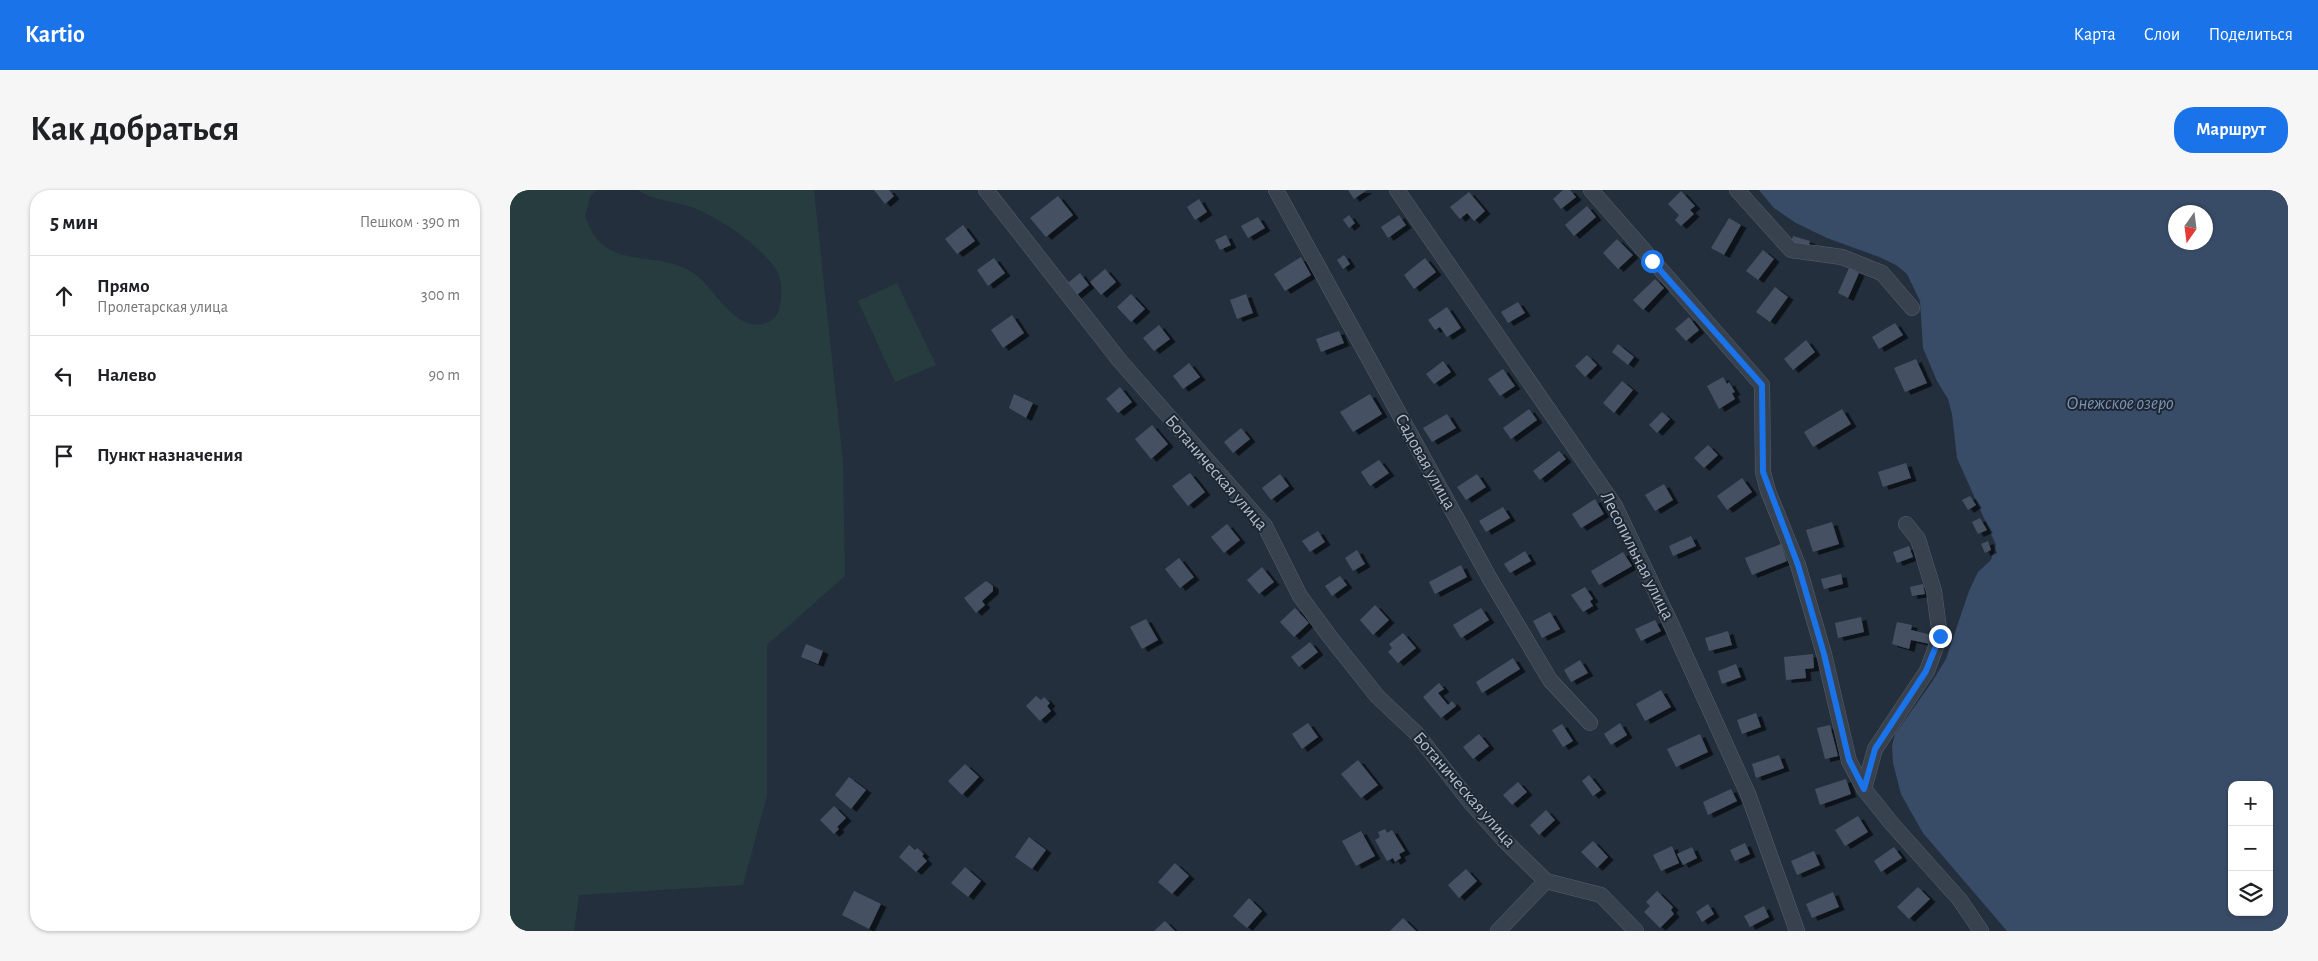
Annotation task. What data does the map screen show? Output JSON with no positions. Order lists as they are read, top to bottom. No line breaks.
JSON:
{"streets":{"street":["Садовая улица","Ботаническая улица","Лесопильная улица"]},"water":["Онежское озеро"],"north":"bottom","page":{"header":"Kartio","nav":["Карта","Слои","Поделиться"],"buttons":"Маршрут","title":"Как добраться","heading":["5 мин","Пешком · 390 m"],"list":[["Прямо","Пролетарская улица","300 m"],["Налево","90 m"],"Пункт назначения"],"map_buttons":["+","−"]}}
